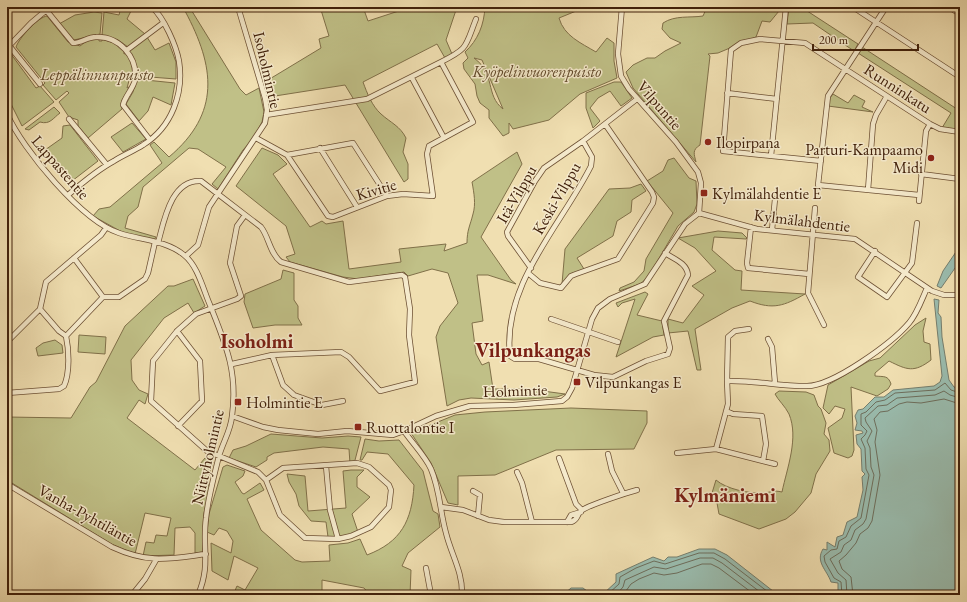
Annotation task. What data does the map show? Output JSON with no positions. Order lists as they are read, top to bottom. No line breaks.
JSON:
{"streets":{"street":["Isoholmintie","Runninkatu","Vilpuntie","Lappastentie","Kivitie","Itä-Vilppu","Keski-Vilppu","Kylmälahdentie","Holmintie","Niittyholmintie","Vanha-Pyhtiläntie"]},"crossings":[["Isoholmintie","Lappastentie"],["Isoholmintie","Niittyholmintie"],["Vilpuntie","Itä-Vilppu"],["Vilpuntie","Kylmälahdentie"],["Vilpuntie","Holmintie"],["Lappastentie","Niittyholmintie"],["Itä-Vilppu","Keski-Vilppu"],["Keski-Vilppu","Holmintie"],["Kylmälahdentie","Holmintie"],["Holmintie","Niittyholmintie"],["Niittyholmintie","Vanha-Pyhtiläntie"]],"districts":["Isoholmi","Vilpunkangas","Kylmäniemi"],"parks":["Kyöpelinvuorenpuisto","Leppälinnunpuisto"],"places":{"other":["Ilopirpana","Parturi-Kampaamo Midi"],"transit":["Kylmälahdentie E","Vilpunkangas E","Holmintie E","Ruottalontie I"]},"scale_bar":"200 m"}
